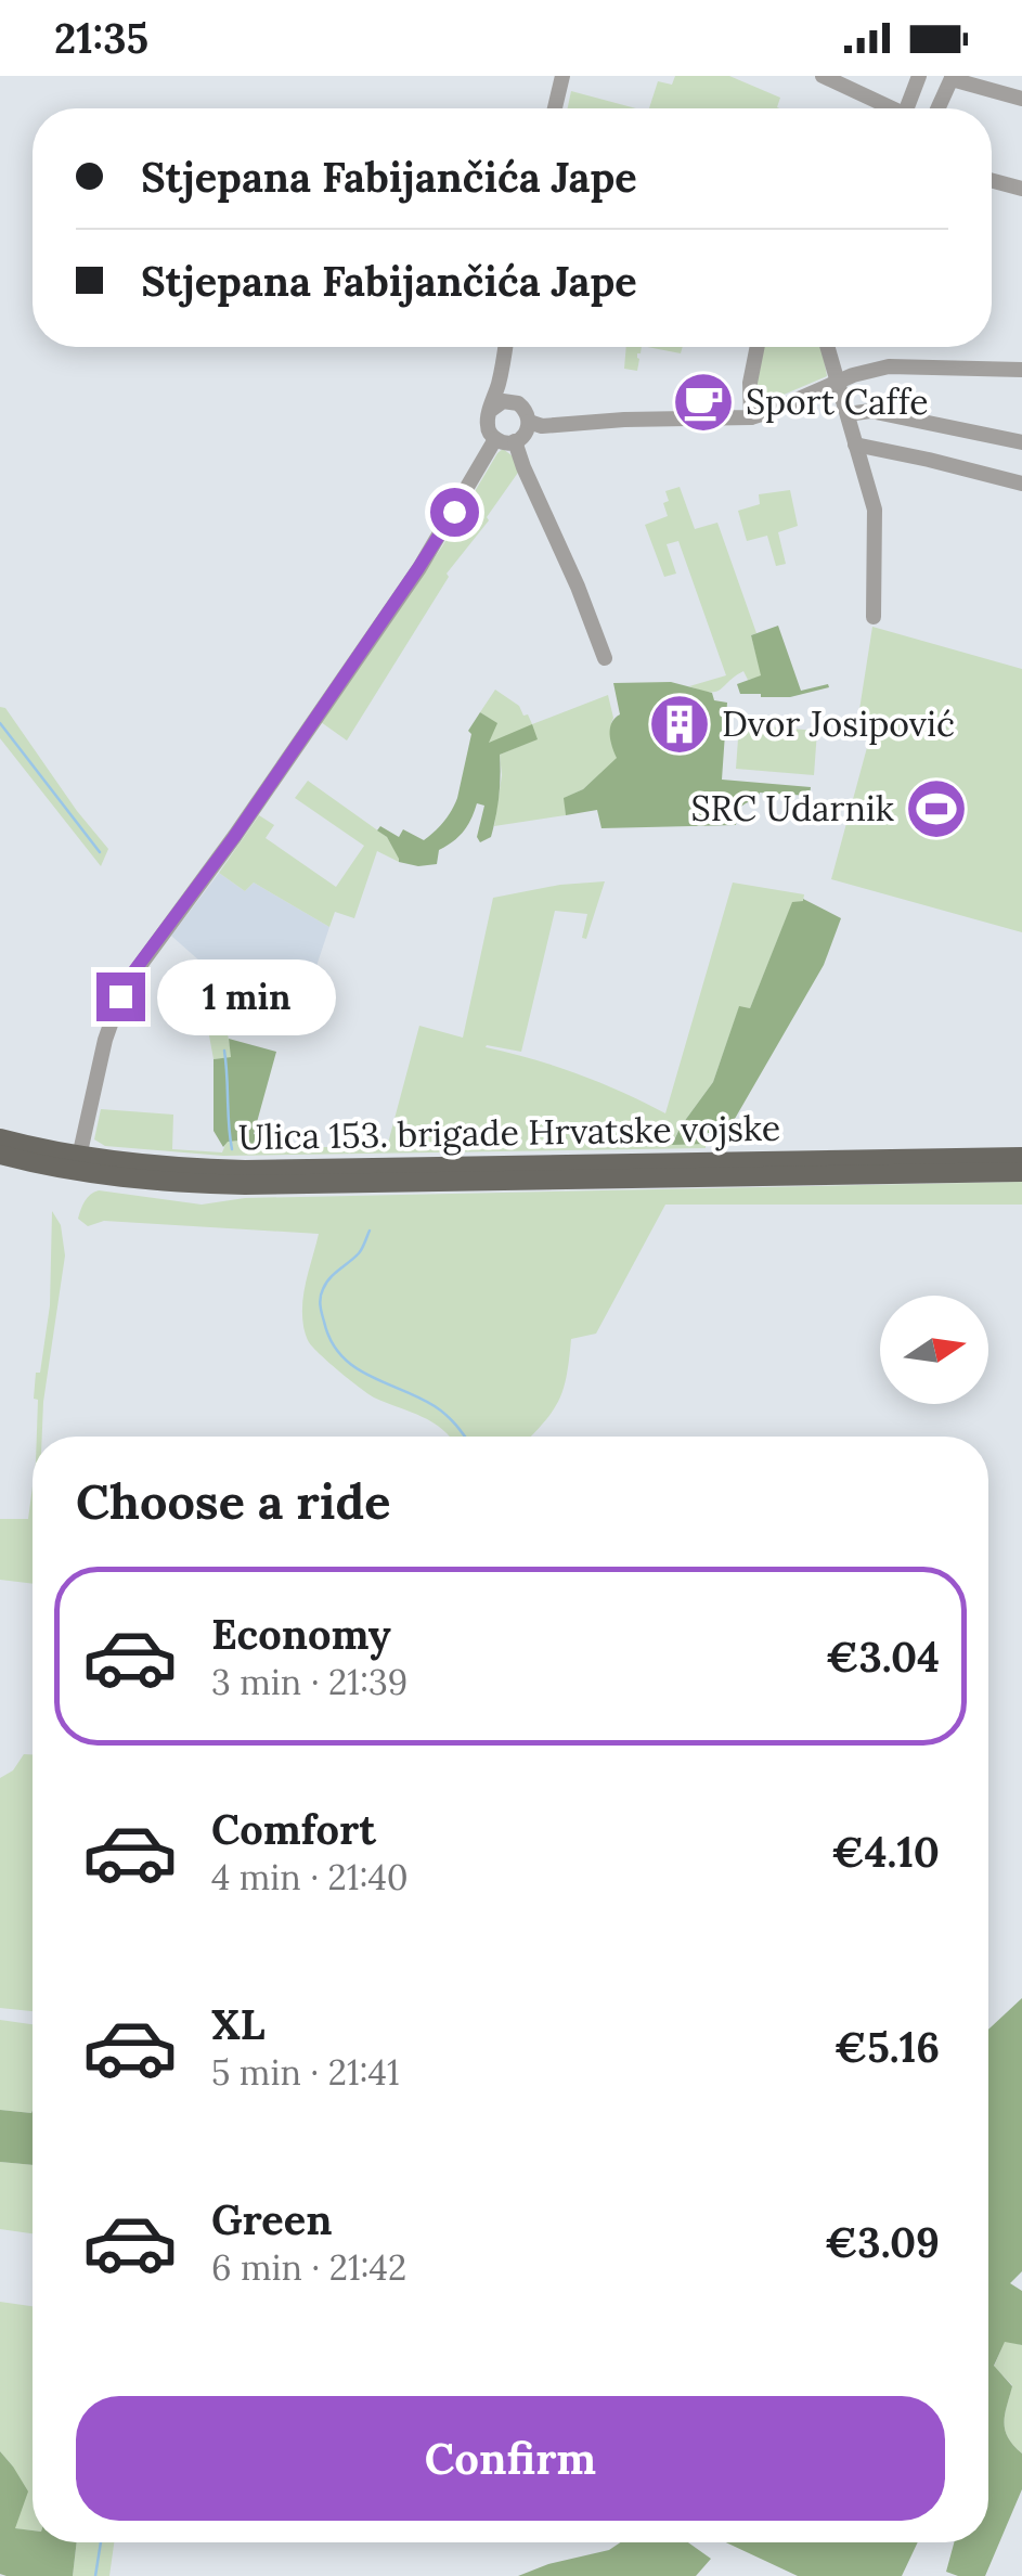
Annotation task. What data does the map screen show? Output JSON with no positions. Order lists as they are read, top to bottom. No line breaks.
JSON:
{"streets":{"main road":["Ulica 153. brigade Hrvatske vojske"]},"places":{"cafe":["Sport Caffe"],"building":["Dvor Josipović"],"sports":["SRC Udarnik"]},"north":"right","page":{"status":"21:35","banner":["Stjepana Fabijančića Jape","Stjepana Fabijančića Jape"],"bubble":"1 min","heading":"Choose a ride","list":[{"name":"Economy","note":"3 min · 21:39","value":"€3.04"},{"name":"Comfort","note":"4 min · 21:40","value":"€4.10"},{"name":"XL","note":"5 min · 21:41","value":"€5.16"},{"name":"Green","note":"6 min · 21:42","value":"€3.09"}],"buttons":"Confirm"}}
